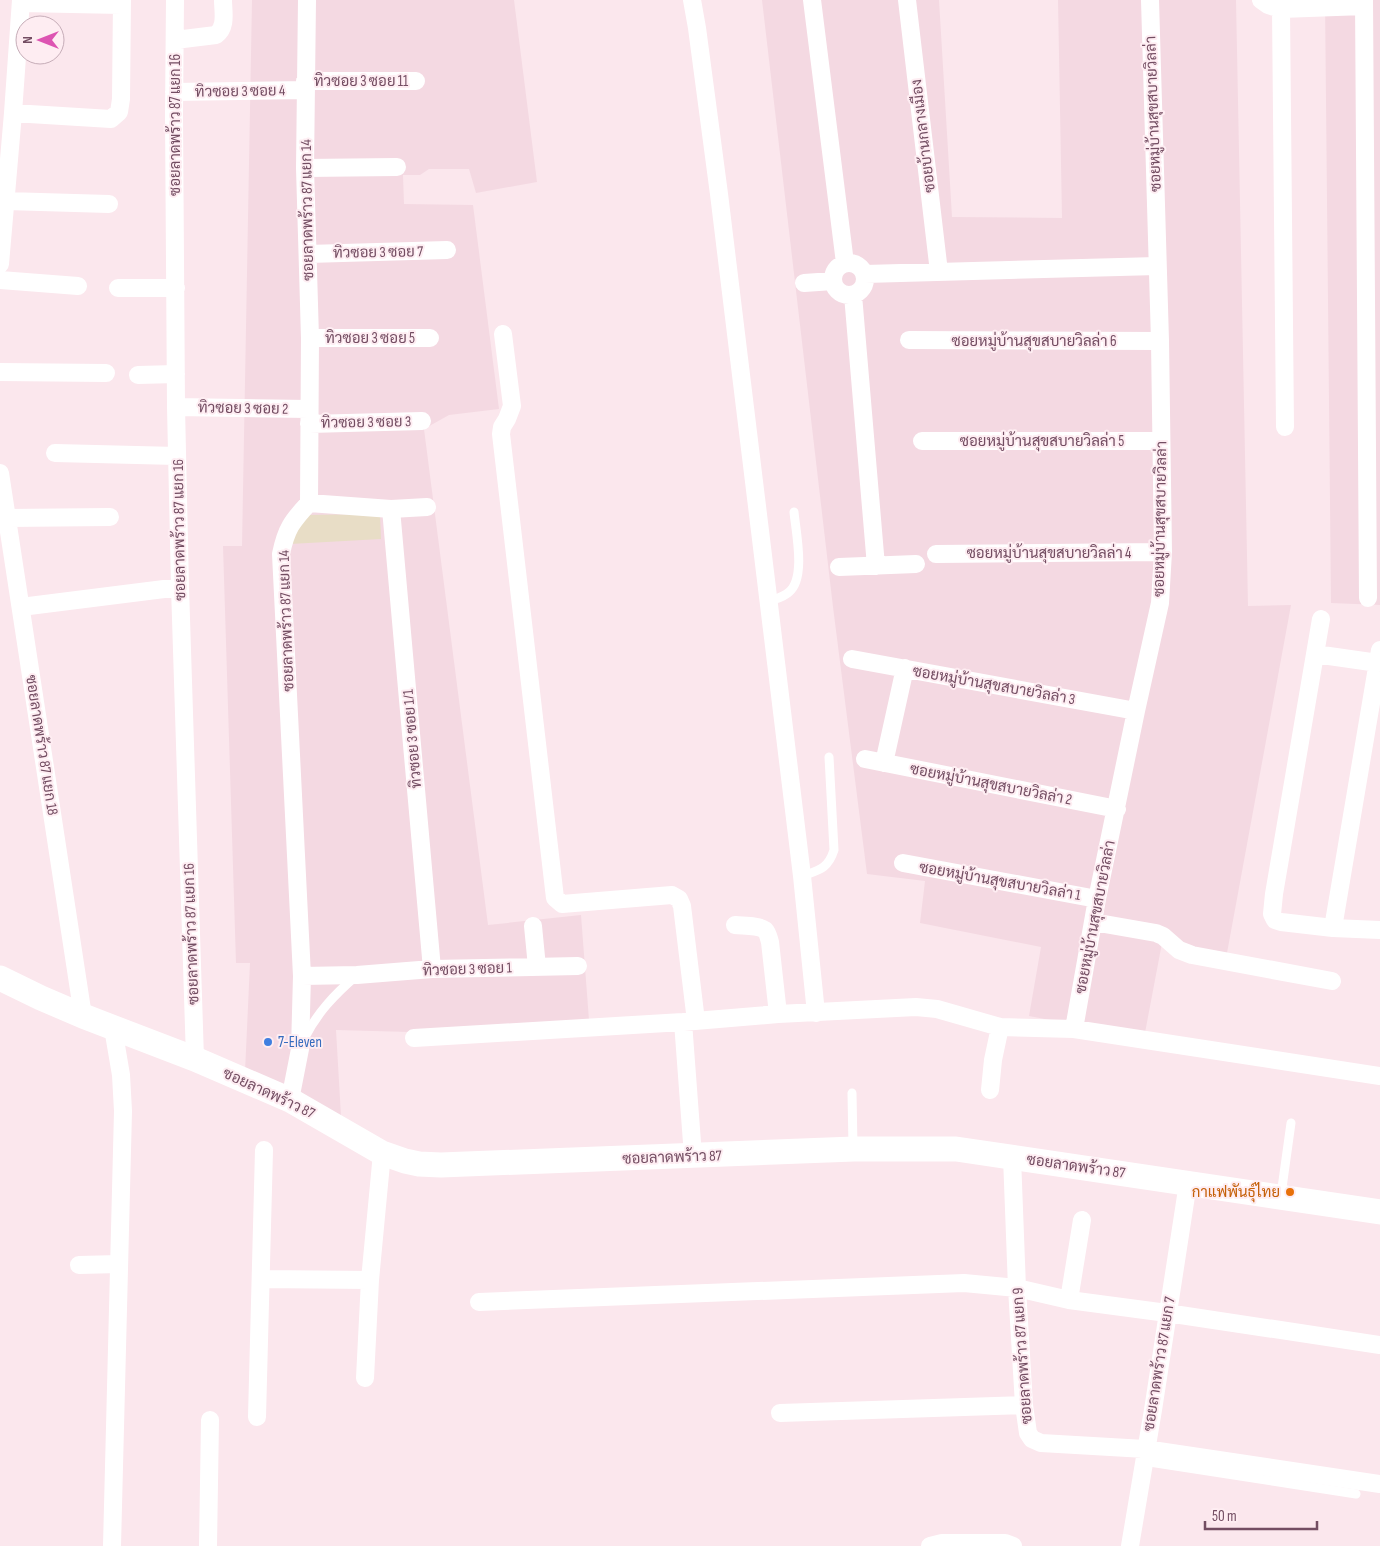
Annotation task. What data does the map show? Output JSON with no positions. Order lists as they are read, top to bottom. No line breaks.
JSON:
{"streets":{"street":["ทิวซอย 3 ซอย 11","ทิวซอย 3 ซอย 4","ซอยหมู่บ้านสุขสบายวิลล่า","ซอยลาดพร้าว 87 แยก 16","ซอยบ้านกลางเมือง","ซอยลาดพร้าว 87 แยก 14","ทิวซอย 3 ซอย 7","ทิวซอย 3 ซอย 5","ซอยหมู่บ้านสุขสบายวิลล่า 6","ทิวซอย 3 ซอย 2","ทิวซอย 3 ซอย 3","ซอยหมู่บ้านสุขสบายวิลล่า 5","ซอยหมู่บ้านสุขสบายวิลล่า 4","ซอยหมู่บ้านสุขสบายวิลล่า 3","ทิวซอย 3 ซอย 1/1","ซอยลาดพร้าว 87 แยก 18","ซอยหมู่บ้านสุขสบายวิลล่า 2","ซอยหมู่บ้านสุขสบายวิลล่า 1","ทิวซอย 3 ซอย 1","ซอยลาดพร้าว 87","ซอยลาดพร้าว 87 แยก 9","ซอยลาดพร้าว 87 แยก 7"]},"crossings":[["ทิวซอย 3 ซอย 11","ทิวซอย 3 ซอย 4"],["ทิวซอย 3 ซอย 11","ซอยลาดพร้าว 87 แยก 14"],["ทิวซอย 3 ซอย 4","ซอยลาดพร้าว 87 แยก 16"],["ทิวซอย 3 ซอย 4","ซอยลาดพร้าว 87 แยก 14"],["ซอยหมู่บ้านสุขสบายวิลล่า","ซอยหมู่บ้านสุขสบายวิลล่า 6"],["ซอยหมู่บ้านสุขสบายวิลล่า","ซอยหมู่บ้านสุขสบายวิลล่า 5"],["ซอยหมู่บ้านสุขสบายวิลล่า","ซอยหมู่บ้านสุขสบายวิลล่า 4"],["ซอยหมู่บ้านสุขสบายวิลล่า","ซอยหมู่บ้านสุขสบายวิลล่า 3"],["ซอยหมู่บ้านสุขสบายวิลล่า","ซอยหมู่บ้านสุขสบายวิลล่า 2"],["ซอยหมู่บ้านสุขสบายวิลล่า","ซอยหมู่บ้านสุขสบายวิลล่า 1"],["ซอยลาดพร้าว 87 แยก 16","ทิวซอย 3 ซอย 2"],["ซอยลาดพร้าว 87 แยก 16","ซอยลาดพร้าว 87"],["ซอยลาดพร้าว 87 แยก 14","ทิวซอย 3 ซอย 7"],["ซอยลาดพร้าว 87 แยก 14","ทิวซอย 3 ซอย 5"],["ซอยลาดพร้าว 87 แยก 14","ทิวซอย 3 ซอย 2"],["ซอยลาดพร้าว 87 แยก 14","ทิวซอย 3 ซอย 3"],["ซอยลาดพร้าว 87 แยก 14","ทิวซอย 3 ซอย 1"],["ซอยลาดพร้าว 87 แยก 14","ซอยลาดพร้าว 87"],["ทิวซอย 3 ซอย 2","ทิวซอย 3 ซอย 3"],["ทิวซอย 3 ซอย 1/1","ทิวซอย 3 ซอย 1"],["ซอยลาดพร้าว 87 แยก 18","ซอยลาดพร้าว 87"],["ซอยลาดพร้าว 87","ซอยลาดพร้าว 87 แยก 9"],["ซอยลาดพร้าว 87","ซอยลาดพร้าว 87 แยก 7"],["ซอยลาดพร้าว 87 แยก 9","ซอยลาดพร้าว 87 แยก 7"]],"places":["7-Eleven","กาแฟพันธ์ุไทย"],"scale_bar":"50 m","north":"left"}
